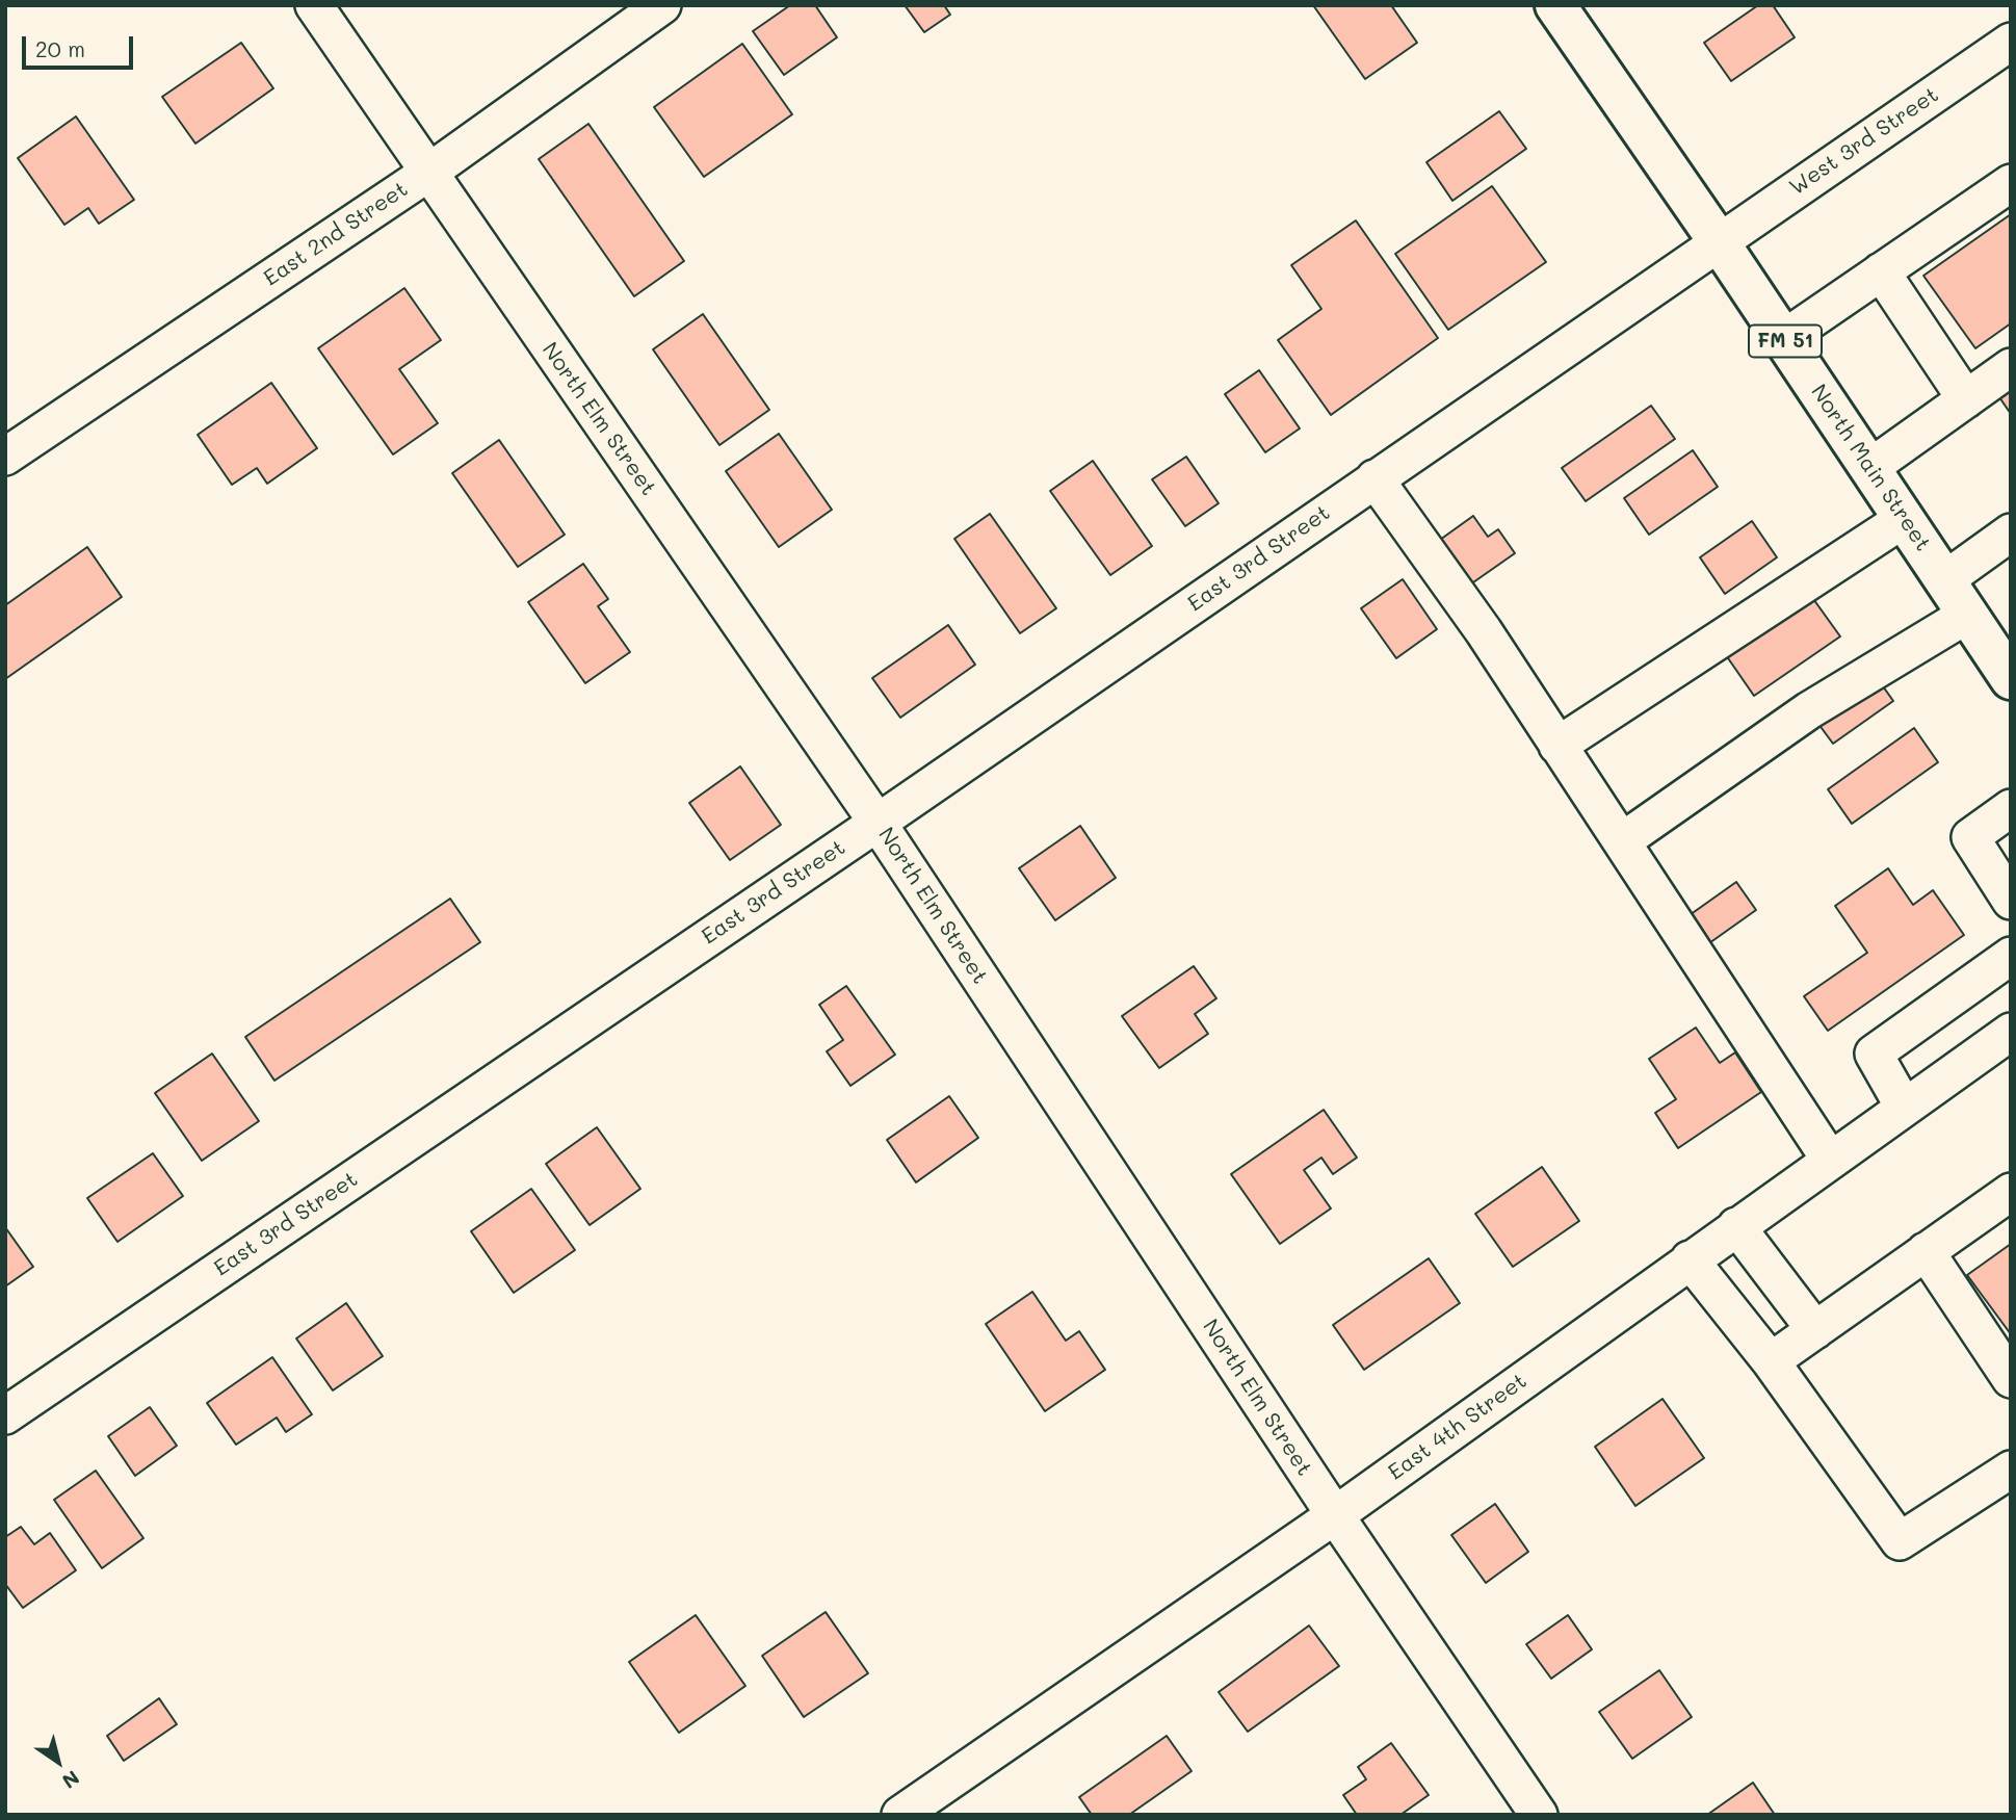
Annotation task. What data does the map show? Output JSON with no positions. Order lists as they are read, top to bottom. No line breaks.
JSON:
{"streets":{"main road":["FM 51","North Main Street"],"street":["West 3rd Street","East 2nd Street","North Elm Street","East 3rd Street","East 4th Street"]},"crossings":[["West 3rd Street","North Main Street"],["West 3rd Street","East 3rd Street"],["East 2nd Street","North Elm Street"],["North Elm Street","East 3rd Street"],["North Elm Street","East 4th Street"],["North Main Street","East 3rd Street"]],"scale_bar":"20 m","north":"bottom right"}
